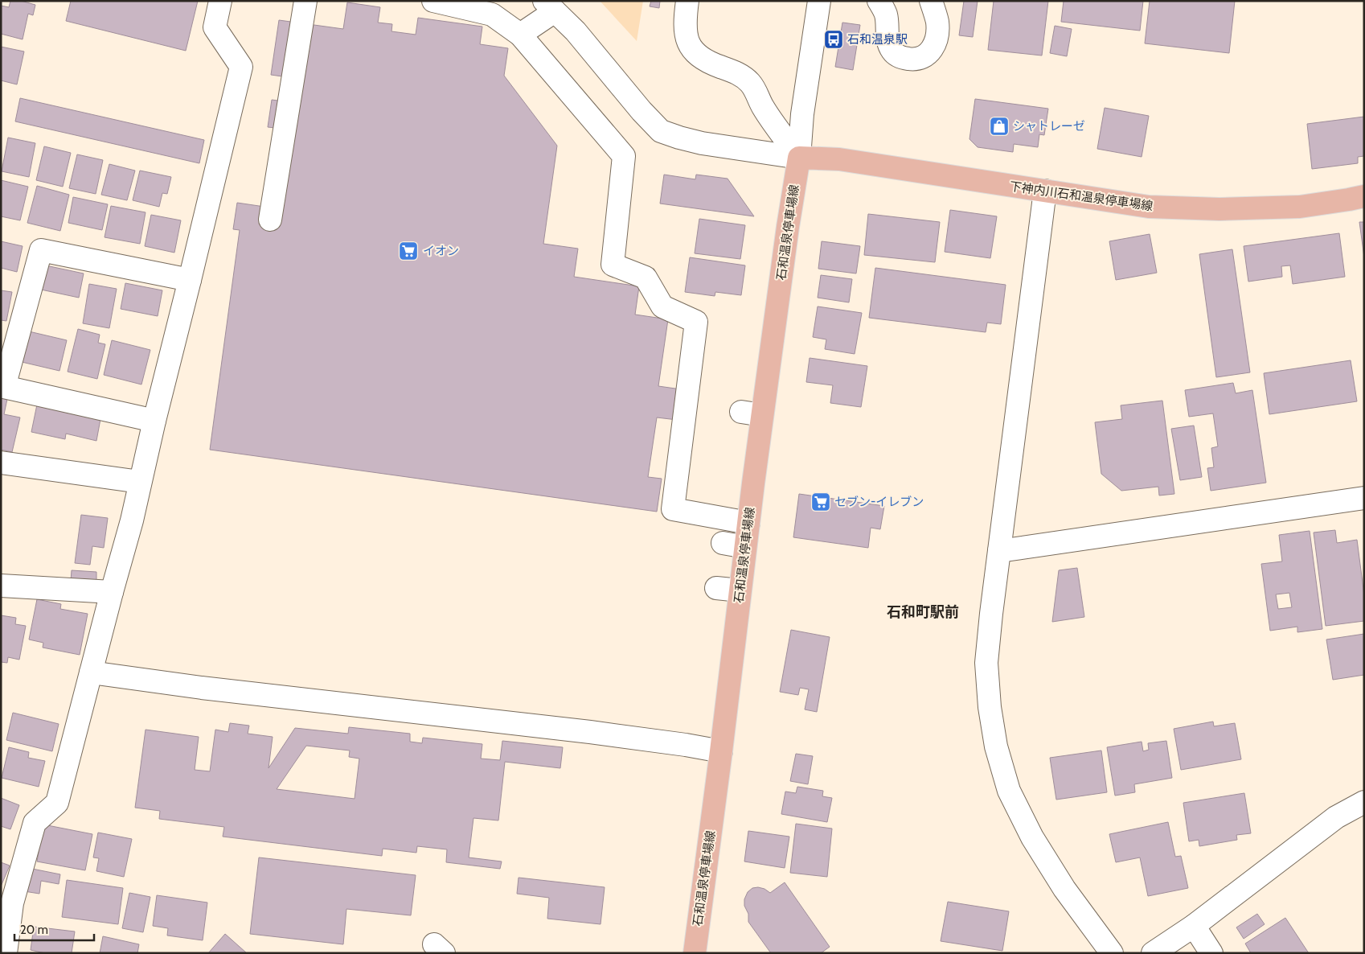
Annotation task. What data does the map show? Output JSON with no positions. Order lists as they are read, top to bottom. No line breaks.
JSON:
{"streets":{"main road":["下神内川石和温泉停車場線","石和温泉停車場線"]},"crossings":[["下神内川石和温泉停車場線","石和温泉停車場線"]],"districts":["石和町駅前"],"places":{"bus stop":["石和温泉駅"],"shop":["シャトレーゼ"],"supermarket":["イオン","セブン-イレブン"]},"scale_bar":"20 m"}
